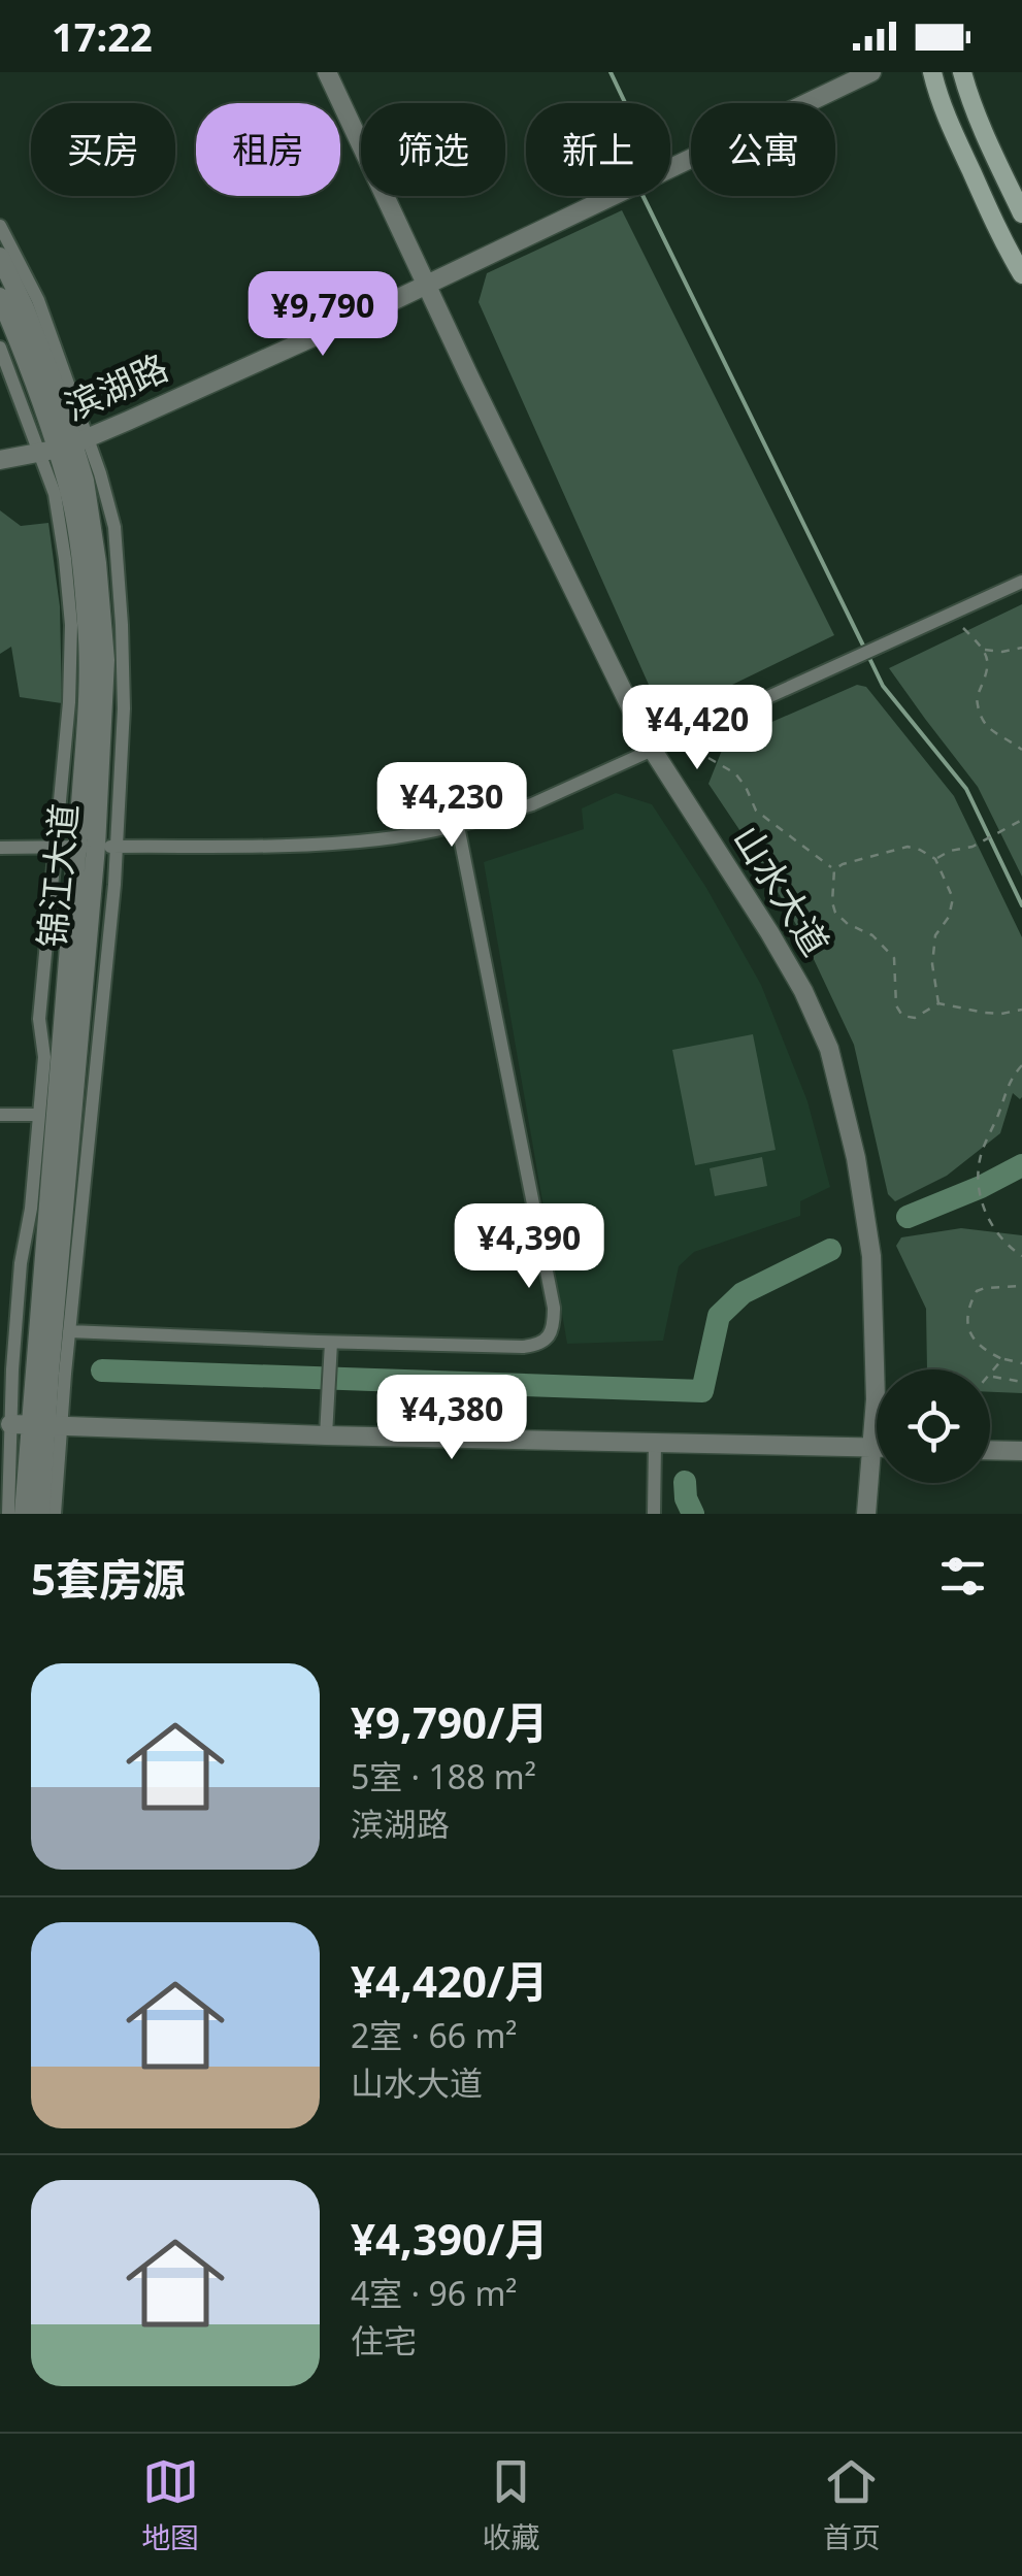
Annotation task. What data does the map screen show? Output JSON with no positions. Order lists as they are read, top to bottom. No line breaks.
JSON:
{"streets":{"street":["滨湖路","锦江大道","山水大道"]},"crossings":[["滨湖路","锦江大道"],["滨湖路","山水大道"]],"page":{"status":"17:22","chip":["买房","租房","筛选","新上","公寓"],"price":["¥9,790","¥4,420","¥4,230","¥4,390","¥4,380"],"heading":"5套房源","list":[{"name":"¥9,790/月","note":"5室 · 188 m² · 滨湖路"},{"name":"¥4,420/月","note":"2室 · 66 m² · 山水大道"},{"name":"¥4,390/月","note":"4室 · 96 m² · 住宅"}],"tabs":["地图","收藏","首页"]}}
